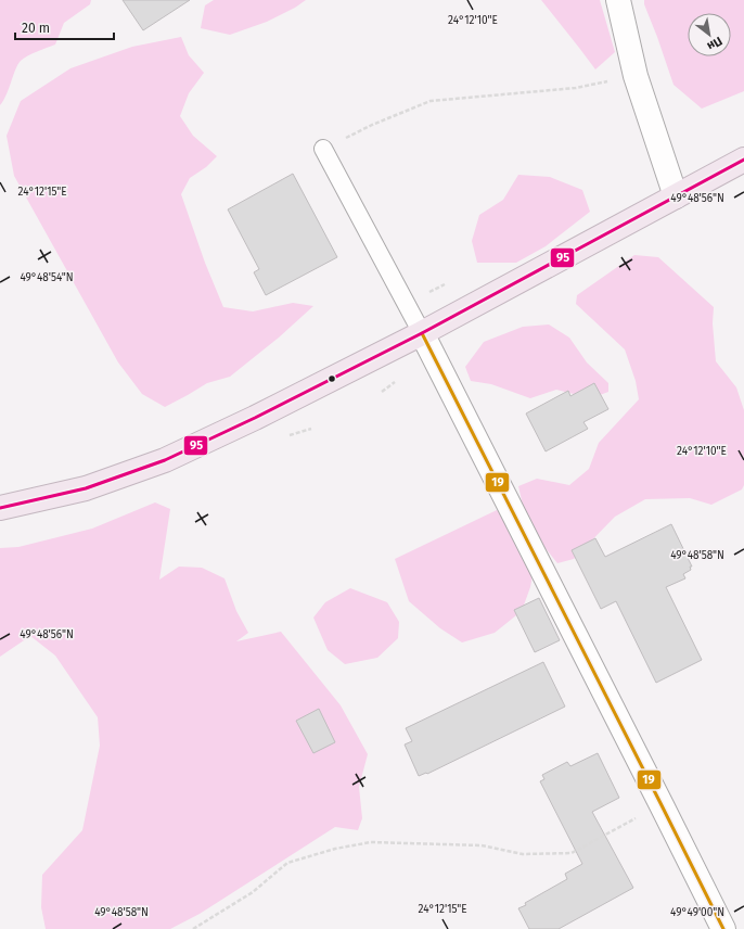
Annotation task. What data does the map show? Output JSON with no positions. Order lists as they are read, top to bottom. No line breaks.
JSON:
{"lines":["transit line 95","transit line 19"],"scale_bar":"20 m","north":"bottom right","coordinates":["24°12'10\"E","24°12'15\"E","49°48'56\"N","49°48'54\"N","49°48'58\"N","49°49'00\"N"]}
